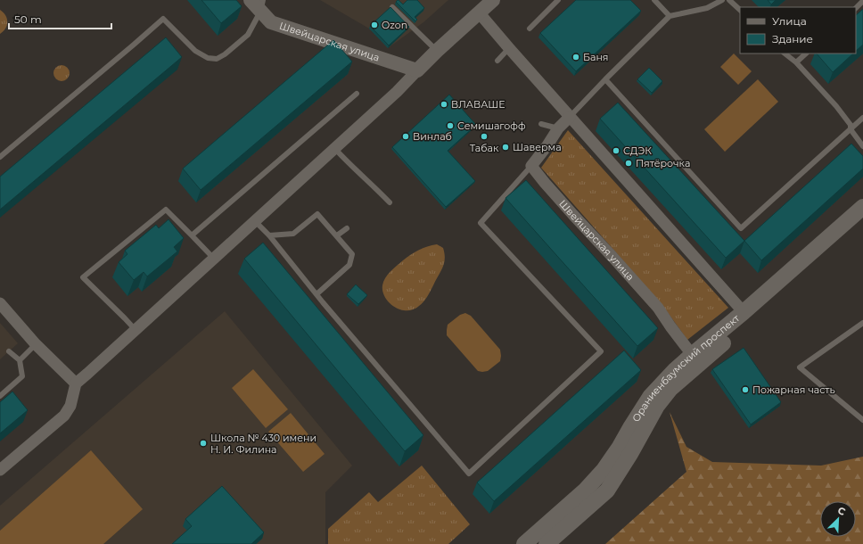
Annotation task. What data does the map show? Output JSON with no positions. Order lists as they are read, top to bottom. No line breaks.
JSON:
{"streets":{"main road":["Ораниенбаумский проспект"],"street":["Швейцарская улица"]},"crossings":[["Швейцарская улица","Ораниенбаумский проспект"]],"places":["Ozon","Баня","ВЛАВАШЕ","Семишагофф","Винлаб","Табак","Шаверма","СДЭК","Пятёрочка","Пожарная часть","Школа № 430 имени Н. И. Филина"],"legend":["Улица","Здание"],"scale_bar":"50 m","north":"top right"}
